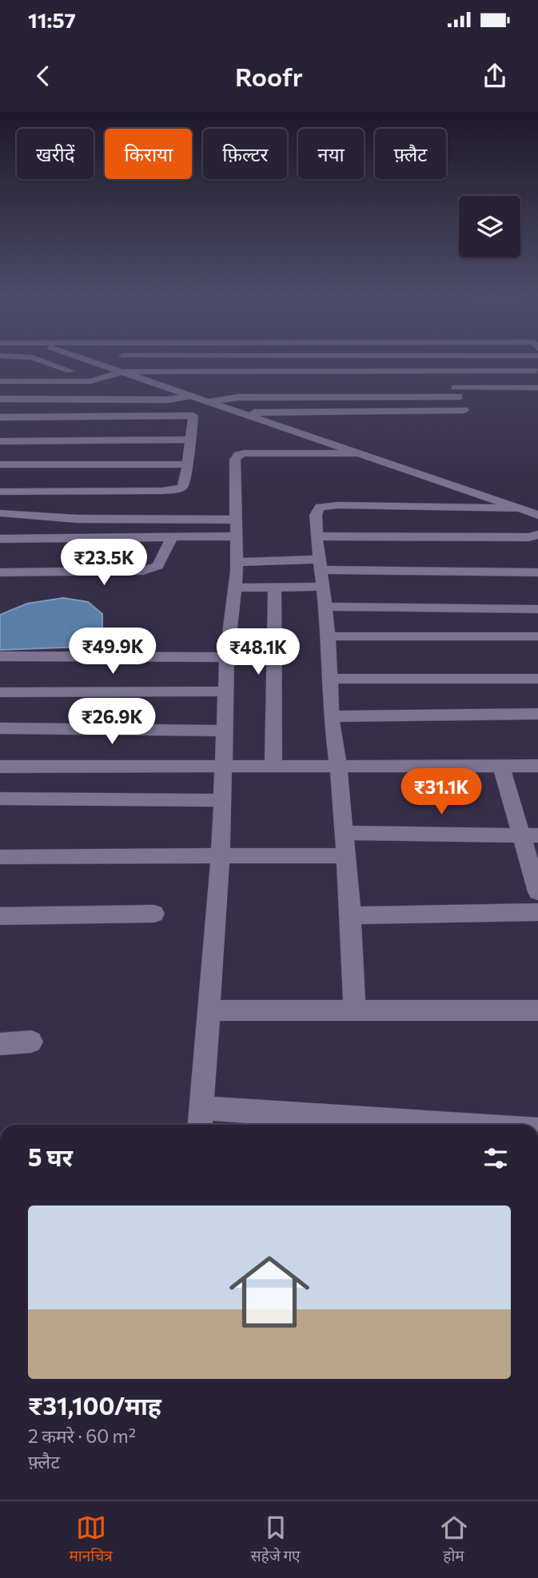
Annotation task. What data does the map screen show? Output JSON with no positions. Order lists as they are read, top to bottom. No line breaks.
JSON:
{"page":{"status":"11:57","header":"Roofr","chip":["खरीदें","किराया","फ़िल्टर","नया","फ़्लैट"],"price":["₹23.5K","₹49.9K","₹48.1K","₹26.9K","₹31.1K"],"heading":"5 घर","list":[{"name":"₹31,100/माह","note":"2 कमरे · 60 m² · फ़्लैट"}],"tabs":["मानचित्र","सहेजे गए","होम"]}}
